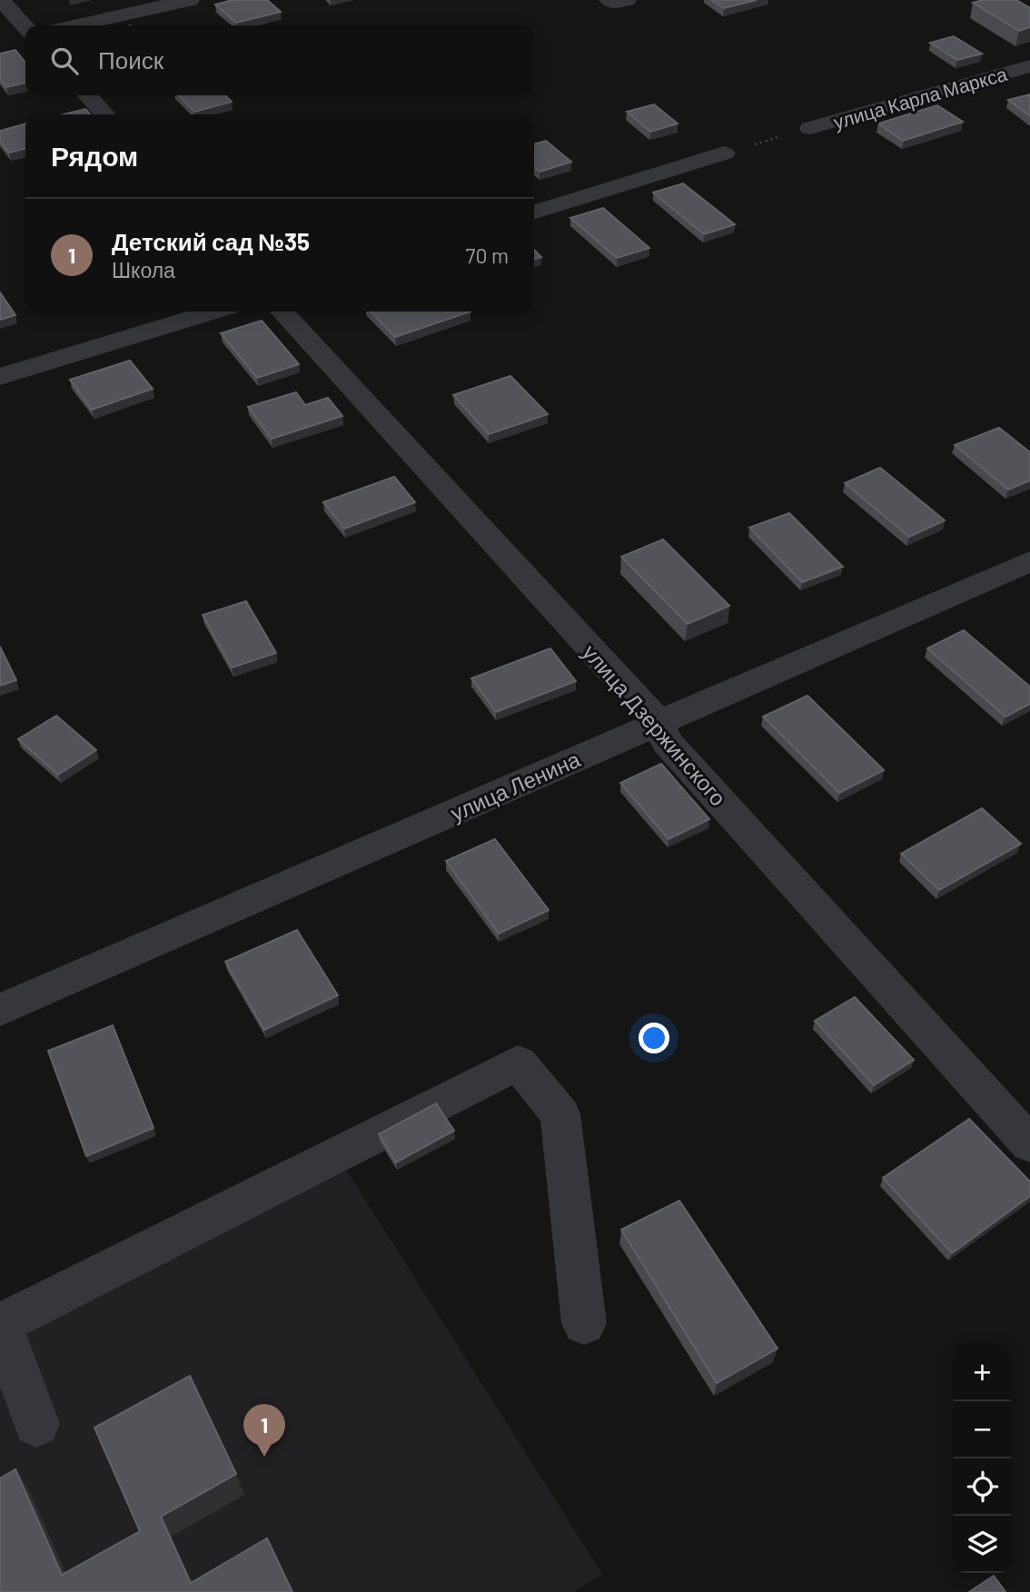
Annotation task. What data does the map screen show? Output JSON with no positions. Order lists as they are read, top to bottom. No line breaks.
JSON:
{"streets":{"street":["улица Карла Маркса","улица Дзержинского","улица Ленина"]},"crossings":[["улица Дзержинского","улица Ленина"]],"page":{"search":"Поиск","heading":"Рядом","list":[{"mark":"1","name":"Детский сад №35","note":"Школа","value":"70 m"}],"map_buttons":["+","−"],"pins":"1"}}
